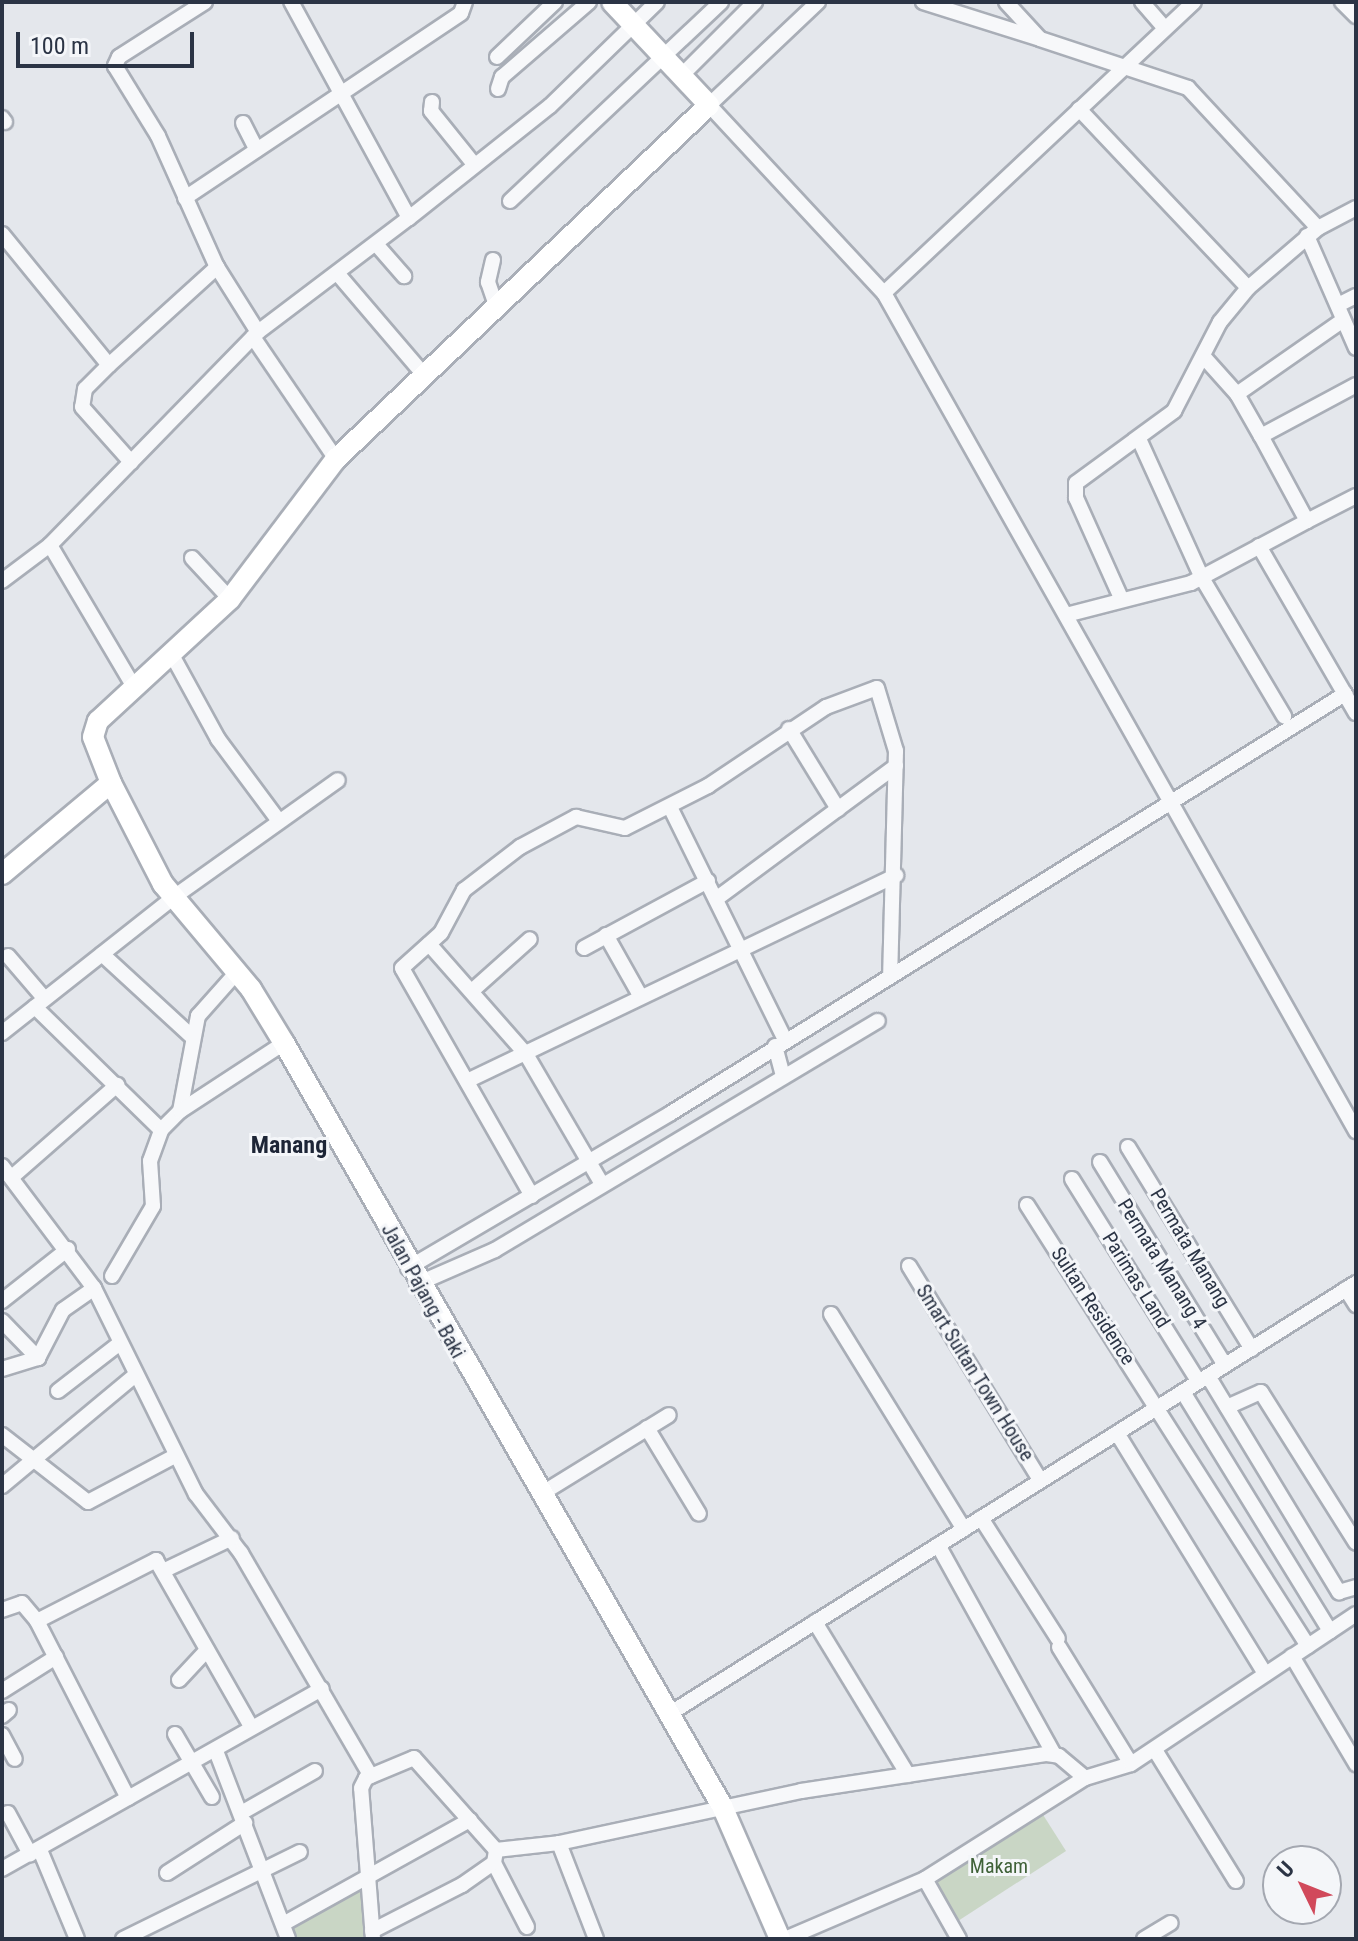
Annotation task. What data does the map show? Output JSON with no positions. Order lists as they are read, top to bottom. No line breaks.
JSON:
{"streets":{"main road":["Jalan Pajang - Baki"],"street":["Permata Manang","Permata Manang 4","Parimas Land","Sultan Residence","Smart Sultan Town House"]},"districts":["Manang"],"parks":["Makam"],"scale_bar":"100 m","north":"top left"}
